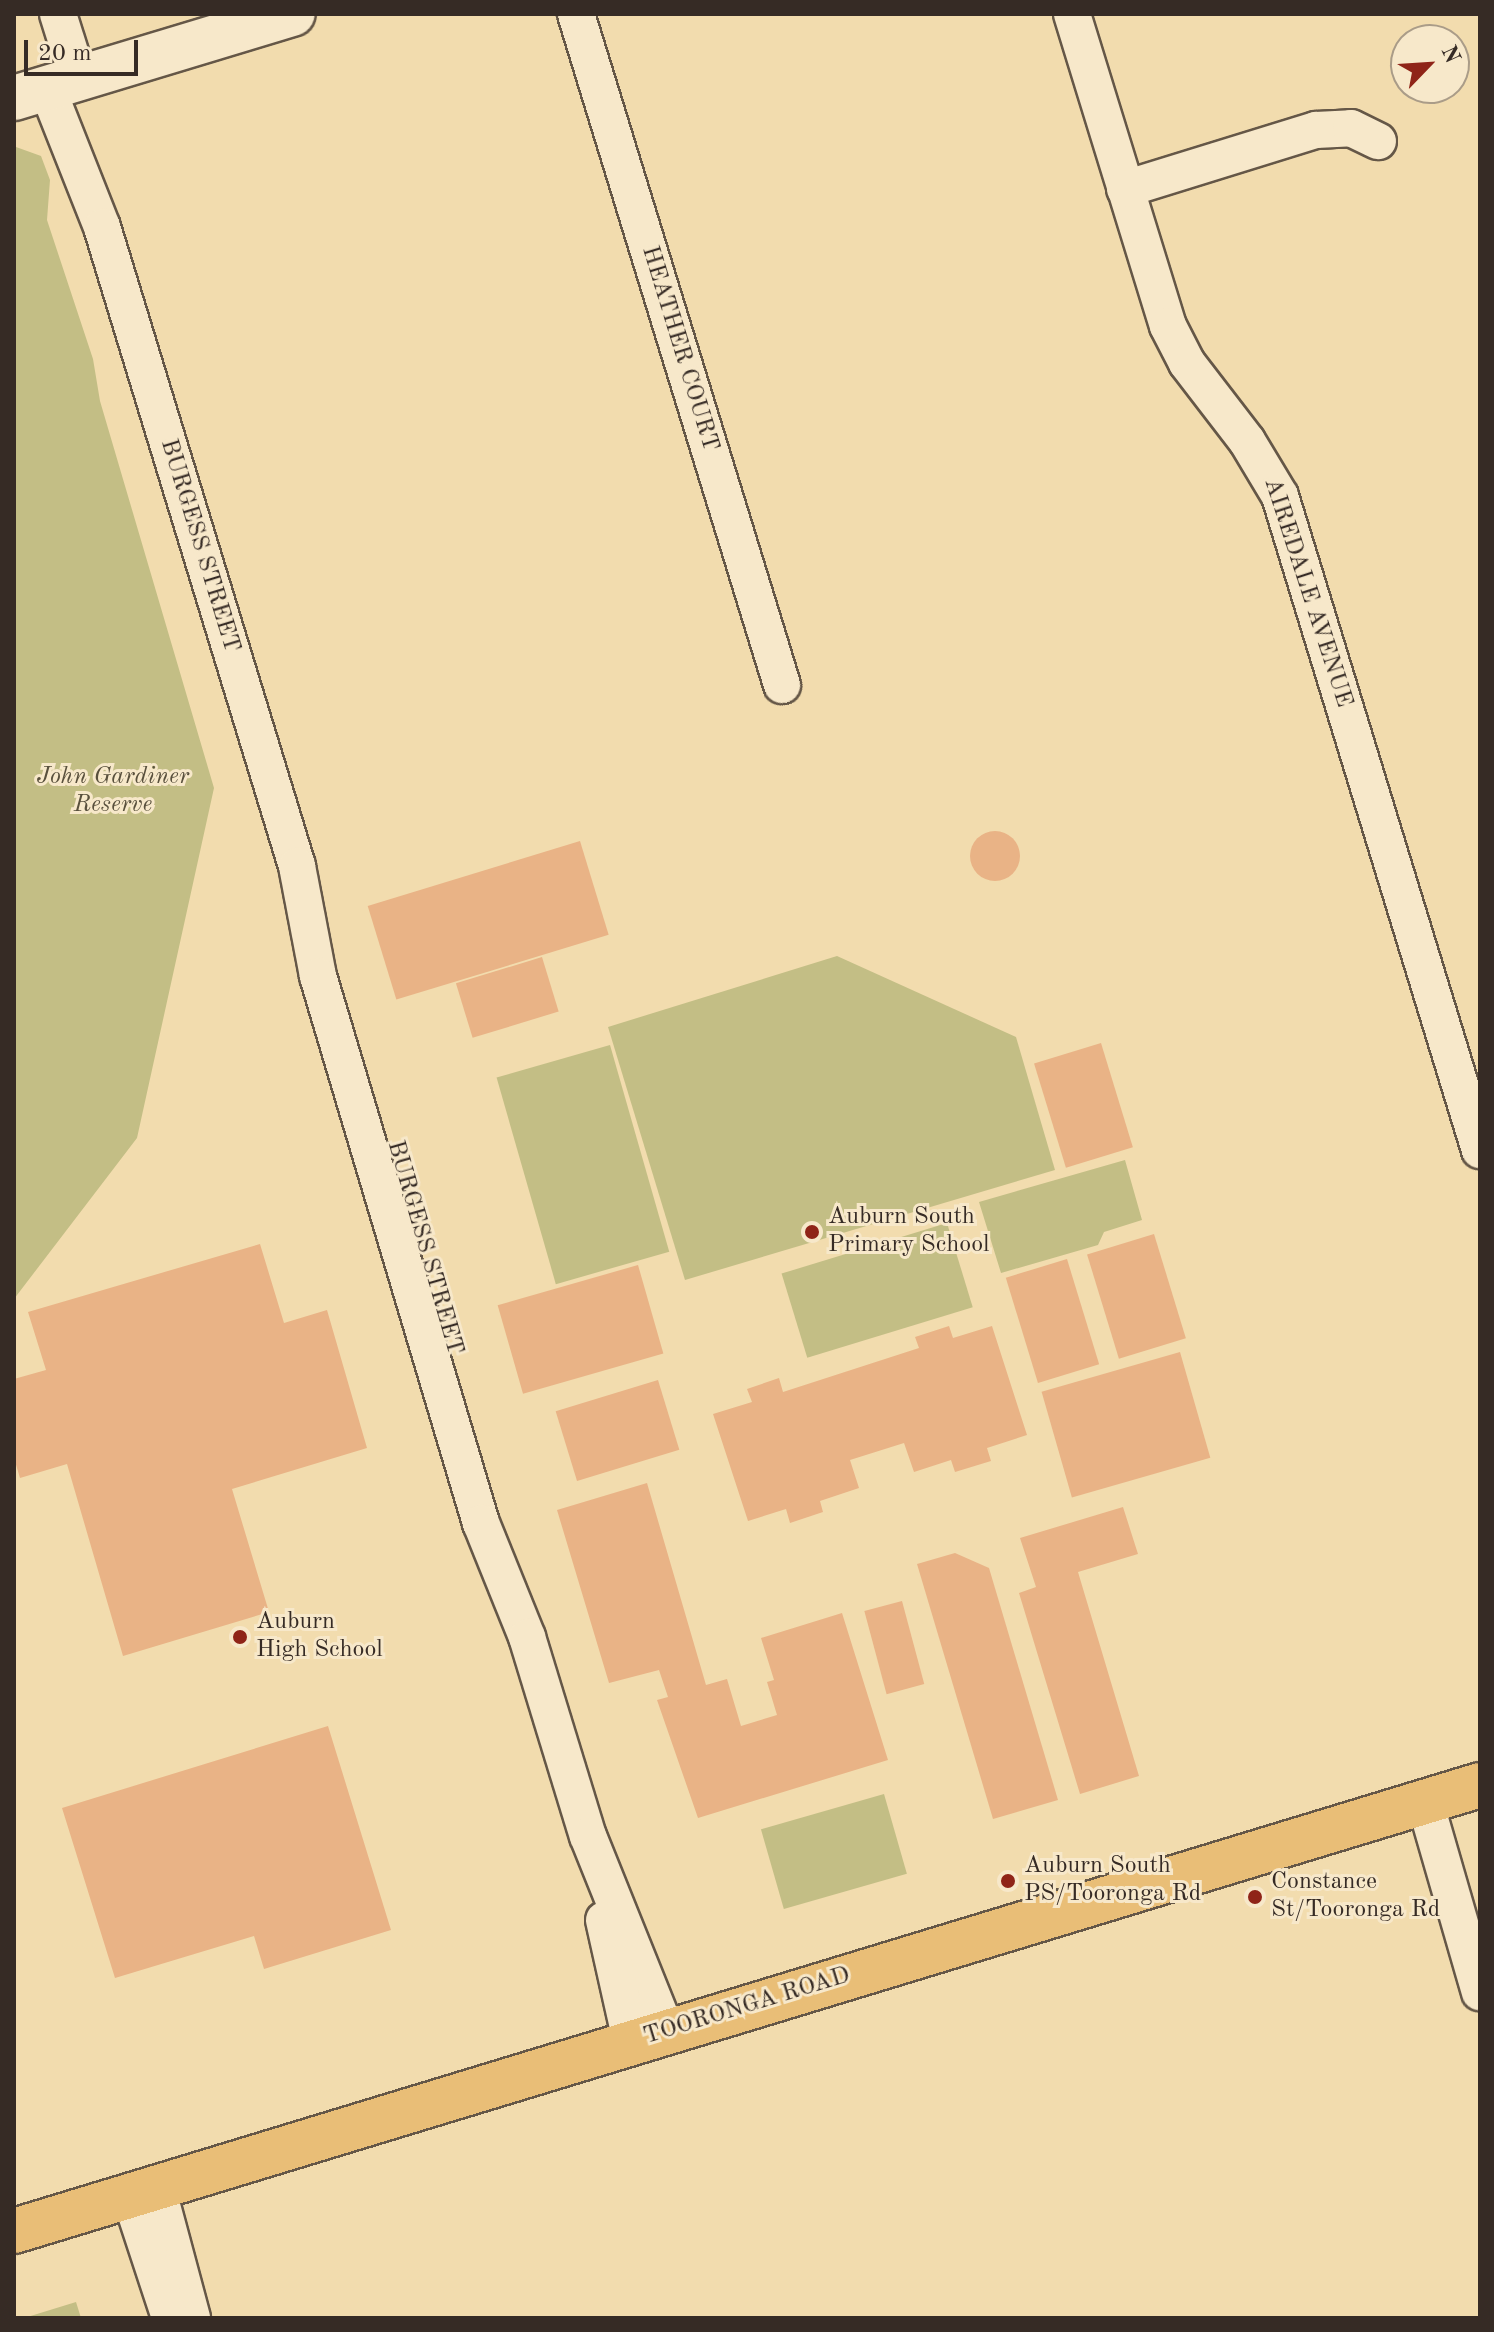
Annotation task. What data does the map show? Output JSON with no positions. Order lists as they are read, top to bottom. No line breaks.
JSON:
{"streets":{"main road":["TOORONGA ROAD"],"street":["HEATHER COURT","BURGESS STREET","AIREDALE AVENUE"]},"crossings":[["BURGESS STREET","TOORONGA ROAD"]],"parks":["John Gardiner Reserve"],"places":["Auburn South Primary School","Auburn High School","Auburn South PS/Tooronga Rd","Constance St/Tooronga Rd"],"scale_bar":"20 m","north":"top right"}
